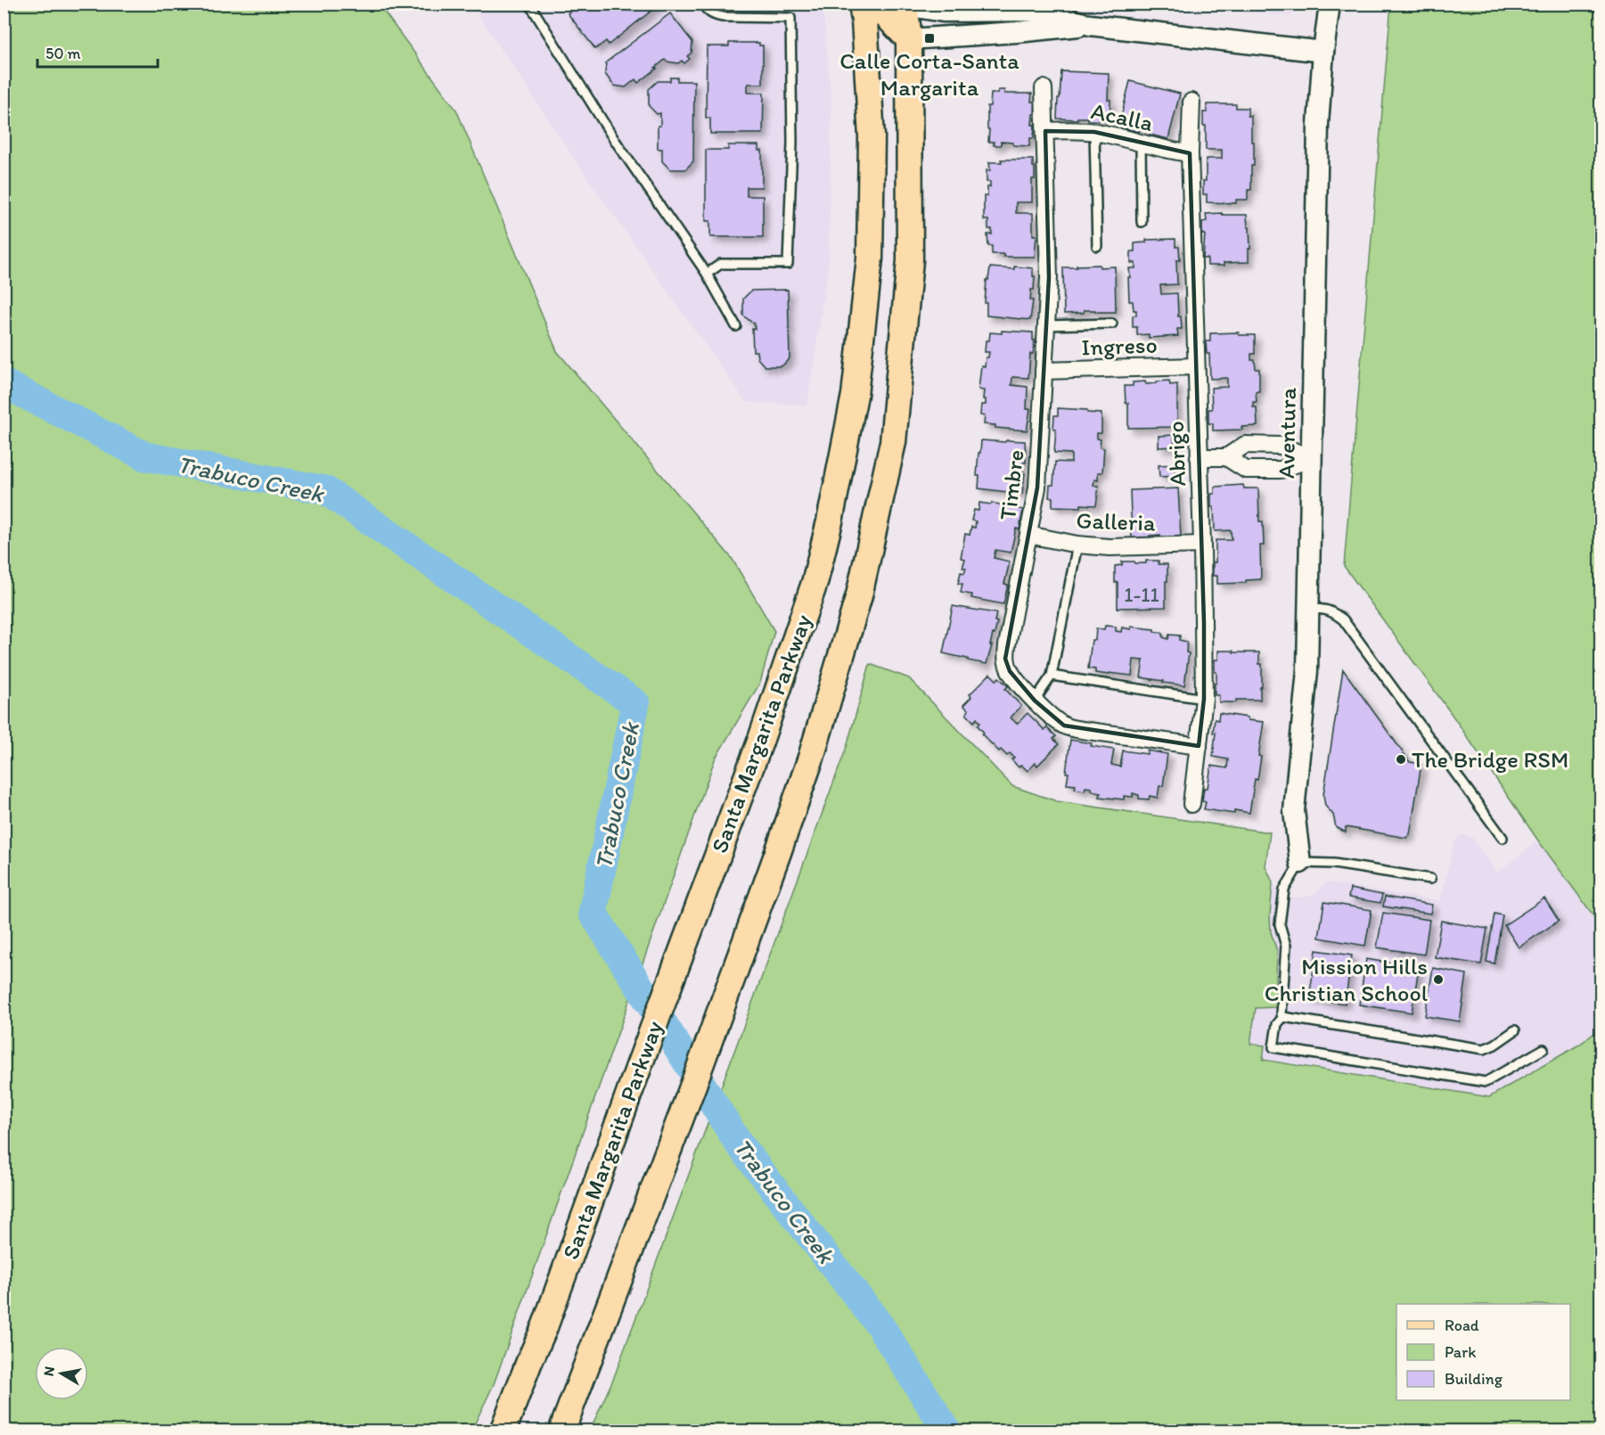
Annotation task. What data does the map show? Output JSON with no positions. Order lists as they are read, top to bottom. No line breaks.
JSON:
{"streets":{"main road":["Santa Margarita Parkway"],"street":["Acalla","Ingreso","Aventura","Abrigo","Timbre","Galleria"]},"crossings":[["Acalla","Abrigo"],["Acalla","Timbre"],["Ingreso","Abrigo"],["Ingreso","Timbre"],["Abrigo","Timbre"],["Abrigo","Galleria"],["Timbre","Galleria"]],"water":["Trabuco Creek"],"places":{"transit":["Calle Corta-Santa Margarita"],"other":["The Bridge RSM","Mission Hills Christian School"]},"house_numbers":["1-11"],"legend":["Road","Park","Building"],"scale_bar":"50 m","north":"left"}
